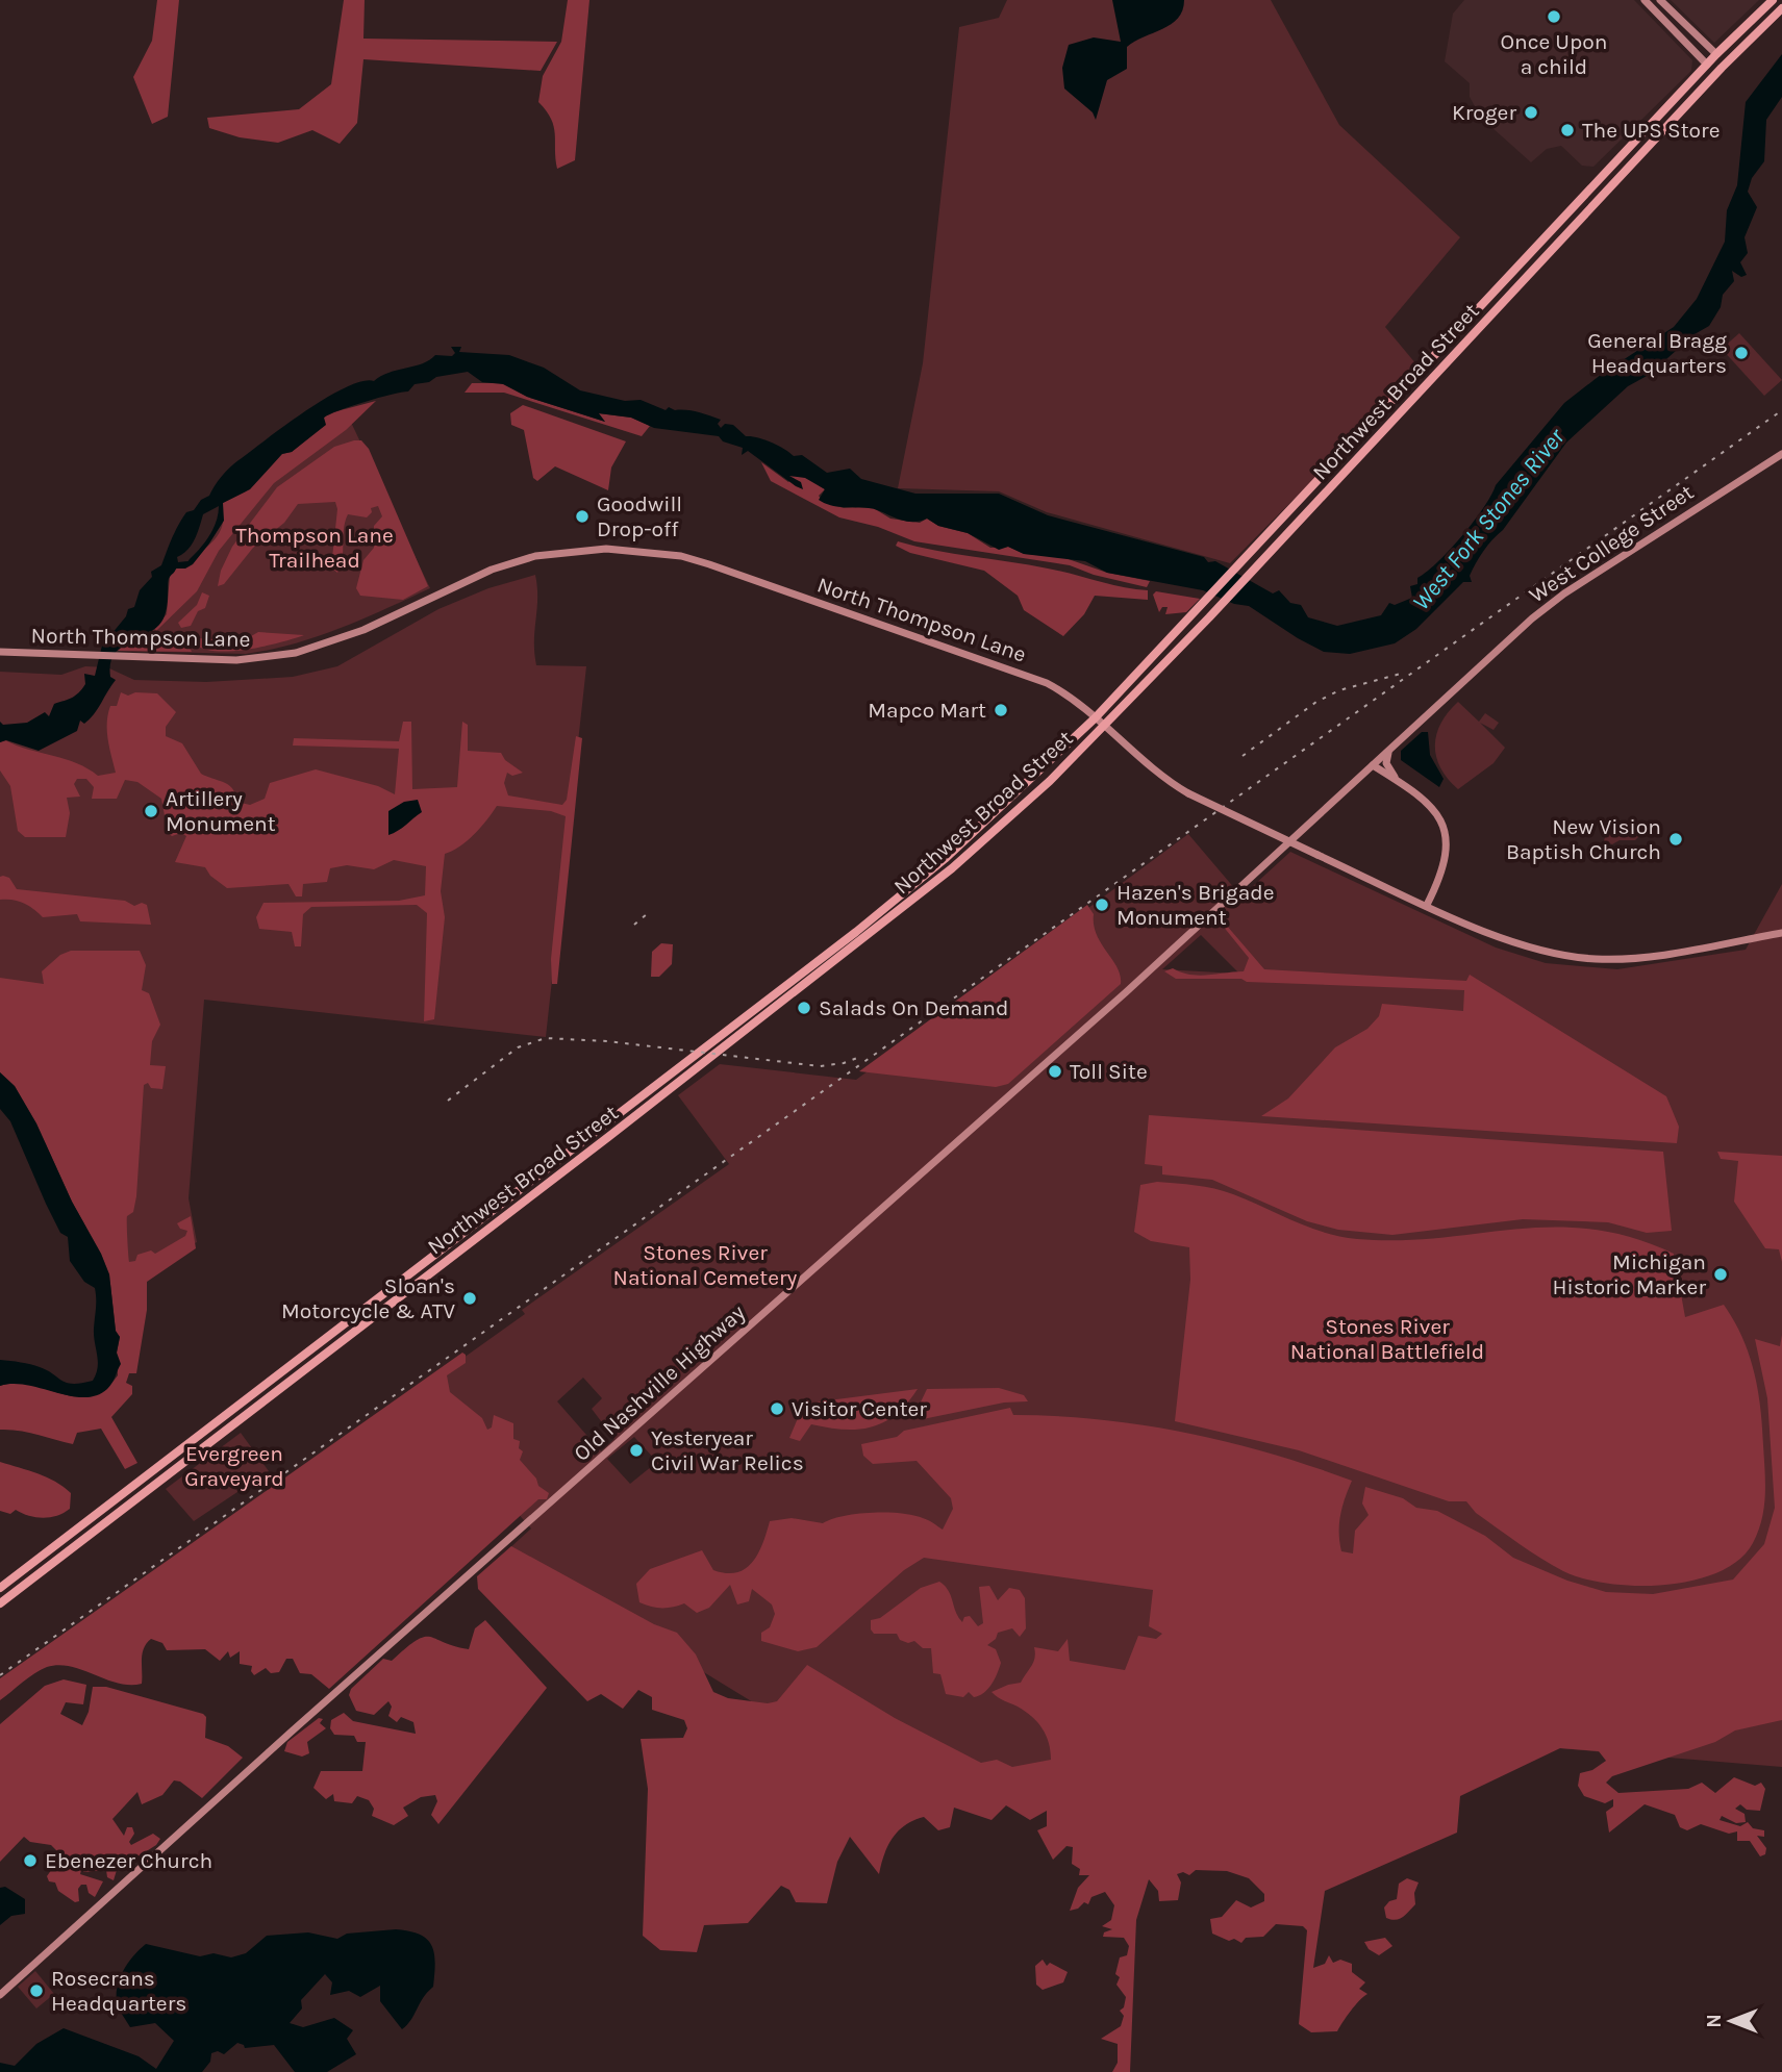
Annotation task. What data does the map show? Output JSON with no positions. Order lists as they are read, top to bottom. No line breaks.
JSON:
{"streets":{"main road":["Northwest Broad Street","West College Street","North Thompson Lane","Old Nashville Highway"]},"crossings":[["Northwest Broad Street","North Thompson Lane"],["West College Street","Old Nashville Highway"]],"water":["West Fork Stones River"],"parks":["Thompson Lane Trailhead","Stones River National Cemetery","Stones River National Battlefield","Evergreen Graveyard"],"places":["Once Upon a child","Kroger","The UPS Store","General Bragg Headquarters","Goodwill Drop-off","Mapco Mart","Artillery Monument","New Vision Baptish Church","Hazen's Brigade Monument","Salads On Demand","Toll Site","Michigan Historic Marker","Sloan's Motorcycle & ATV","Visitor Center","Yesteryear Civil War Relics","Ebenezer Church","Rosecrans Headquarters"],"north":"left"}
